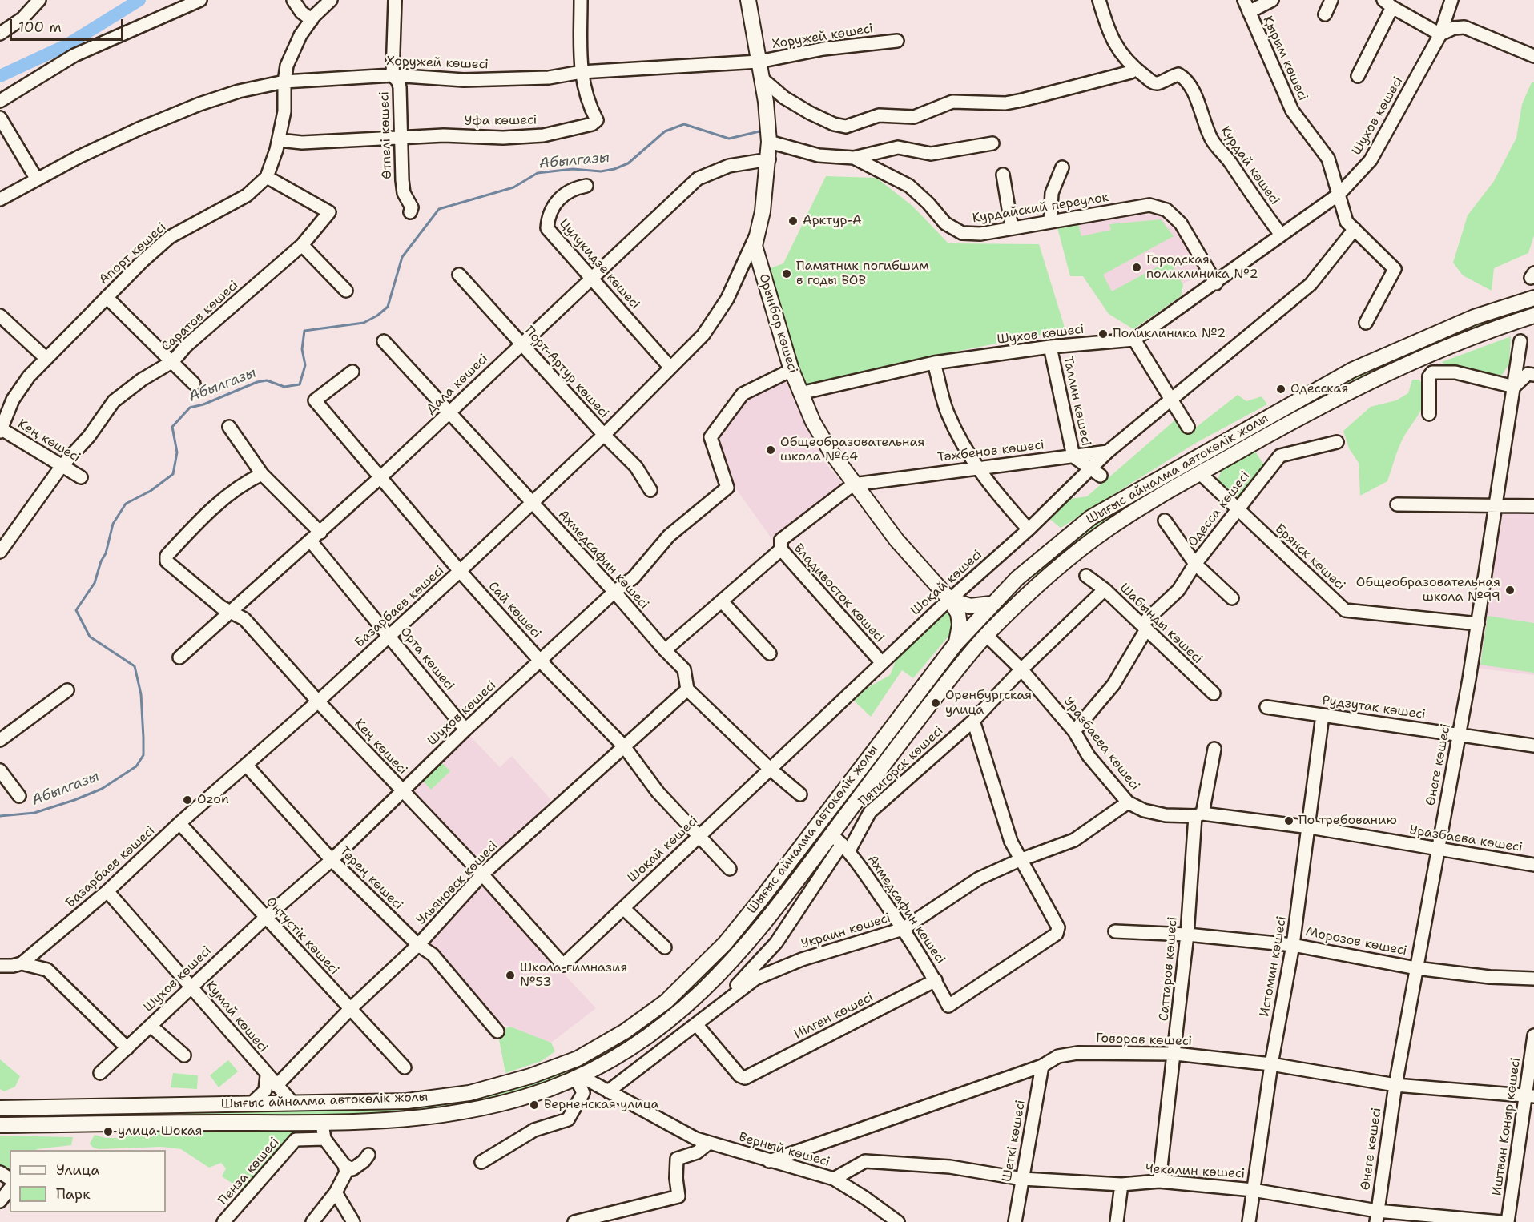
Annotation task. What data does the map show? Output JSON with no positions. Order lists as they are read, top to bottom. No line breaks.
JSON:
{"streets":{"main road":["Орынбор көшесі","Шығыс айналма автокөлік жолы"],"street":["Хоружей көшесі","Қырым көшесі","Шухов көшесі","Уфа көшесі","Өтпелі көшесі","Күрдай көшесі","Курдайский переулок","Апорт көшесі","Цулукидзе көшесі","Саратов көшесі","Порт-Артур көшесі","Дала көшесі","Таллин көшесі","Кең көшесі","Тәжбенов көшесі","Одесса көшесі","Брянск көшесі","Ахмедсафин көшесі","Шоқай көшесі","Владивосток көшесі","Базарбаев көшесі","Сай көшесі","Шабынды көшесі","Орта көшесі","Рудзутак көшесі","Уразбаева көшесі","Өнеге көшесі","Пятигорск көшесі","Терең көшесі","Ульяновск көшесі","Украин көшесі","Оңтүстік көшесі","Морозов көшесі","Истомин көшесі","Саттаров көшесі","Иілген көшесі","Кумай көшесі","Говоров көшесі","Иштван Коныр көшесі","Шеткі көшесі","Верный көшесі","Пенза көшесі","Чекалин көшесі"]},"crossings":[["Хоружей көшесі","Уфа көшесі"],["Хоружей көшесі","Өтпелі көшесі"],["Хоружей көшесі","Апорт көшесі"],["Хоружей көшесі","Орынбор көшесі"],["Қырым көшесі","Шухов көшесі"],["Қырым көшесі","Шоқай көшесі"],["Шухов көшесі","Күрдай көшесі"],["Шухов көшесі","Курдайский переулок"],["Шухов көшесі","Орынбор көшесі"],["Шухов көшесі","Таллин көшесі"],["Шухов көшесі","Кең көшесі"],["Шухов көшесі","Ахмедсафин көшесі"],["Шухов көшесі","Сай көшесі"],["Шухов көшесі","Орта көшесі"],["Шухов көшесі","Терең көшесі"],["Шухов көшесі","Оңтүстік көшесі"],["Шухов көшесі","Кумай көшесі"],["Уфа көшесі","Өтпелі көшесі"],["Уфа көшесі","Апорт көшесі"],["Апорт көшесі","Саратов көшесі"],["Апорт көшесі","Кең көшесі"],["Цулукидзе көшесі","Дала көшесі"],["Цулукидзе көшесі","Базарбаев көшесі"],["Саратов көшесі","Кең көшесі"],["Орынбор көшесі","Дала көшесі"],["Орынбор көшесі","Тәжбенов көшесі"],["Орынбор көшесі","Шоқай көшесі"],["Орынбор көшесі","Базарбаев көшесі"],["Порт-Артур көшесі","Дала көшесі"],["Порт-Артур көшесі","Базарбаев көшесі"],["Дала көшесі","Кең көшесі"],["Дала көшесі","Ахмедсафин көшесі"],["Дала көшесі","Сай көшесі"],["Дала көшесі","Орта көшесі"],["Таллин көшесі","Тәжбенов көшесі"],["Таллин көшесі","Шоқай көшесі"],["Кең көшесі","Шоқай көшесі"],["Кең көшесі","Базарбаев көшесі"],["Кең көшесі","Ульяновск көшесі"],["Тәжбенов көшесі","Ахмедсафин көшесі"],["Тәжбенов көшесі","Шоқай көшесі"],["Тәжбенов көшесі","Владивосток көшесі"],["Шығыс айналма автокөлік жолы","Брянск көшесі"],["Шығыс айналма автокөлік жолы","Ахмедсафин көшесі"],["Шығыс айналма автокөлік жолы","Уразбаева көшесі"],["Шығыс айналма автокөлік жолы","Пятигорск көшесі"],["Шығыс айналма автокөлік жолы","Кумай көшесі"],["Одесса көшесі","Брянск көшесі"],["Одесса көшесі","Шабынды көшесі"],["Одесса көшесі","Уразбаева көшесі"],["Брянск көшесі","Өнеге көшесі"],["Ахмедсафин көшесі","Базарбаев көшесі"],["Ахмедсафин көшесі","Пятигорск көшесі"],["Ахмедсафин көшесі","Ульяновск көшесі"],["Ахмедсафин көшесі","Украин көшесі"],["Ахмедсафин көшесі","Иілген көшесі"],["Шоқай көшесі","Владивосток көшесі"],["Шоқай көшесі","Сай көшесі"],["Базарбаев көшесі","Сай көшесі"],["Базарбаев көшесі","Орта көшесі"],["Базарбаев көшесі","Терең көшесі"],["Базарбаев көшесі","Оңтүстік көшесі"],["Базарбаев көшесі","Кумай көшесі"],["Сай көшесі","Ульяновск көшесі"],["Шабынды көшесі","Пятигорск көшесі"],["Рудзутак көшесі","Өнеге көшесі"],["Рудзутак көшесі","Истомин көшесі"],["Уразбаева көшесі","Өнеге көшесі"],["Уразбаева көшесі","Пятигорск көшесі"],["Уразбаева көшесі","Украин көшесі"],["Уразбаева көшесі","Истомин көшесі"],["Уразбаева көшесі","Саттаров көшесі"],["Өнеге көшесі","Морозов көшесі"],["Өнеге көшесі","Говоров көшесі"],["Өнеге көшесі","Чекалин көшесі"],["Пятигорск көшесі","Украин көшесі"],["Пятигорск көшесі","Иілген көшесі"],["Терең көшесі","Ульяновск көшесі"],["Ульяновск көшесі","Оңтүстік көшесі"],["Ульяновск көшесі","Кумай көшесі"],["Украин көшесі","Иілген көшесі"],["Морозов көшесі","Истомин көшесі"],["Морозов көшесі","Саттаров көшесі"],["Истомин көшесі","Говоров көшесі"],["Истомин көшесі","Чекалин көшесі"],["Саттаров көшесі","Говоров көшесі"],["Саттаров көшесі","Чекалин көшесі"],["Говоров көшесі","Иштван Коныр көшесі"],["Говоров көшесі","Шеткі көшесі"],["Говоров көшесі","Верный көшесі"],["Шеткі көшесі","Чекалин көшесі"],["Верный көшесі","Чекалин көшесі"]],"water":["Абылгазы"],"places":["Арктур-А","Городская поликлиника №2","Памятник погибшим в годы ВОВ","Поликлиника №2","Одесская","Общеобразовательная школа №64","Общеобразовательная школа №99","Оренбургская улица","Ozon","По требованию","Школа-гимназия №53","Верненская улица","улица Шокая"],"legend":["Улица","Парк"],"scale_bar":"100 m"}
